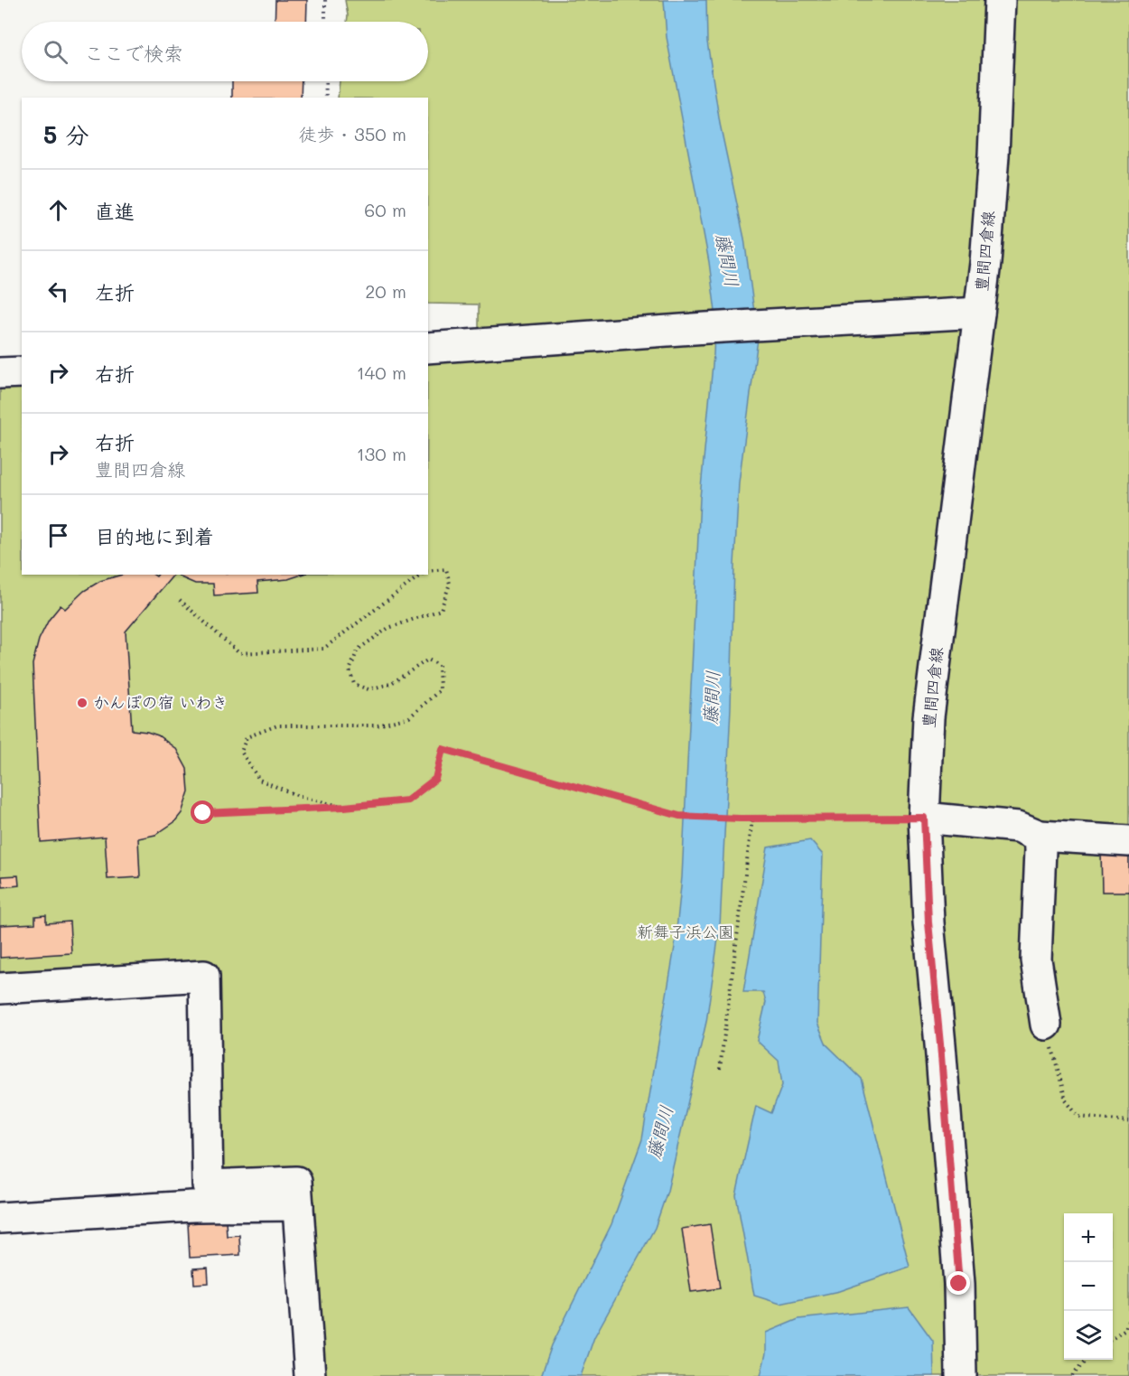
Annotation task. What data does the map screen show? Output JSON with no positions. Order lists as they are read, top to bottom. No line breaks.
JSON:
{"streets":{"street":["豊間四倉線"]},"water":["藤間川"],"parks":["新舞子浜公園"],"places":["かんぽの宿 いわき"],"page":{"search":"ここで検索","heading":["5 分","徒歩 · 350 m"],"list":[["直進","60 m"],["左折","20 m"],["右折","140 m"],["右折","豊間四倉線","130 m"],"目的地に到着"],"map_buttons":["+","−"]}}
